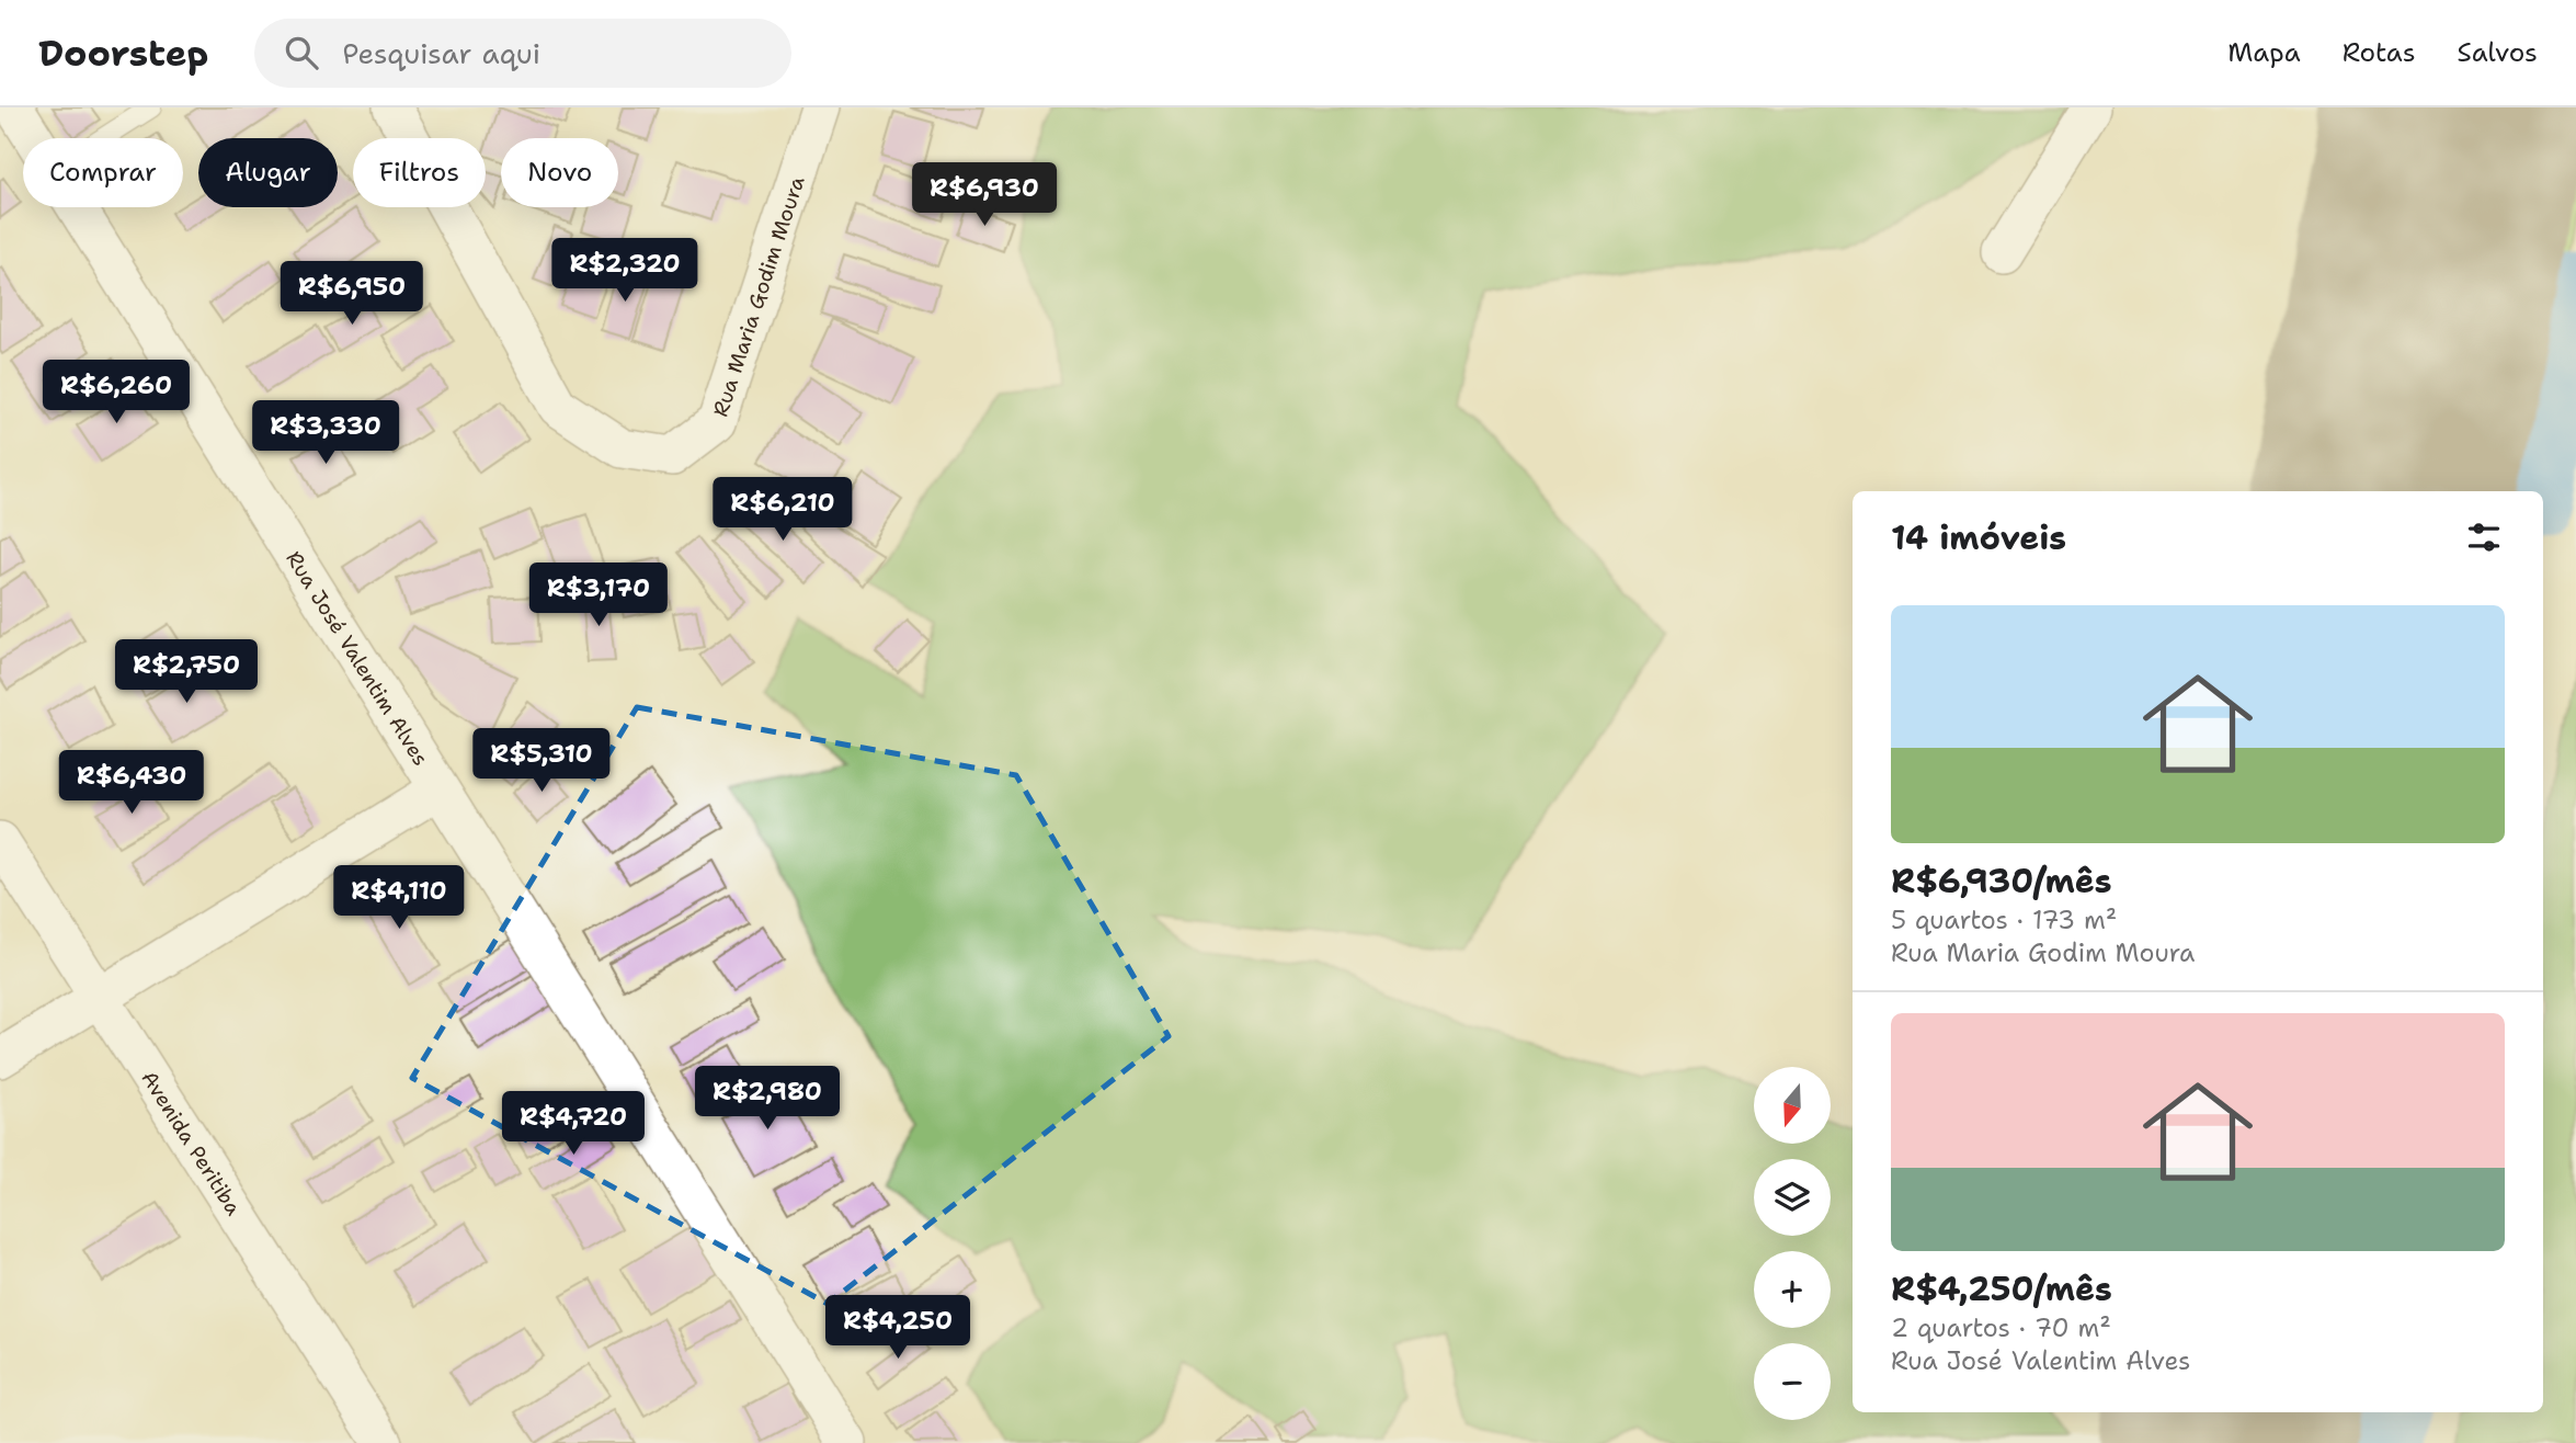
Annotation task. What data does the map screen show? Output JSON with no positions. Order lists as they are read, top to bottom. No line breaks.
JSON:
{"streets":{"street":["Rua Maria Godim Moura","Rua José Valentim Alves","Avenida Peritiba"]},"north":"bottom","page":{"header":"Doorstep","search":"Pesquisar aqui","nav":["Mapa","Rotas","Salvos"],"chip":["Comprar","Alugar","Filtros","Novo"],"price":["R$6,930","R$2,320","R$6,950","R$6,260","R$3,330","R$6,210","R$3,170","R$2,750","R$5,310","R$6,430","R$4,110","R$2,980","R$4,720","R$4,250"],"heading":"14 imóveis","list":[{"name":"R$6,930/mês","note":"5 quartos · 173 m² · Rua Maria Godim Moura"},{"name":"R$4,250/mês","note":"2 quartos · 70 m² · Rua José Valentim Alves"}],"map_buttons":["+","−"]}}
